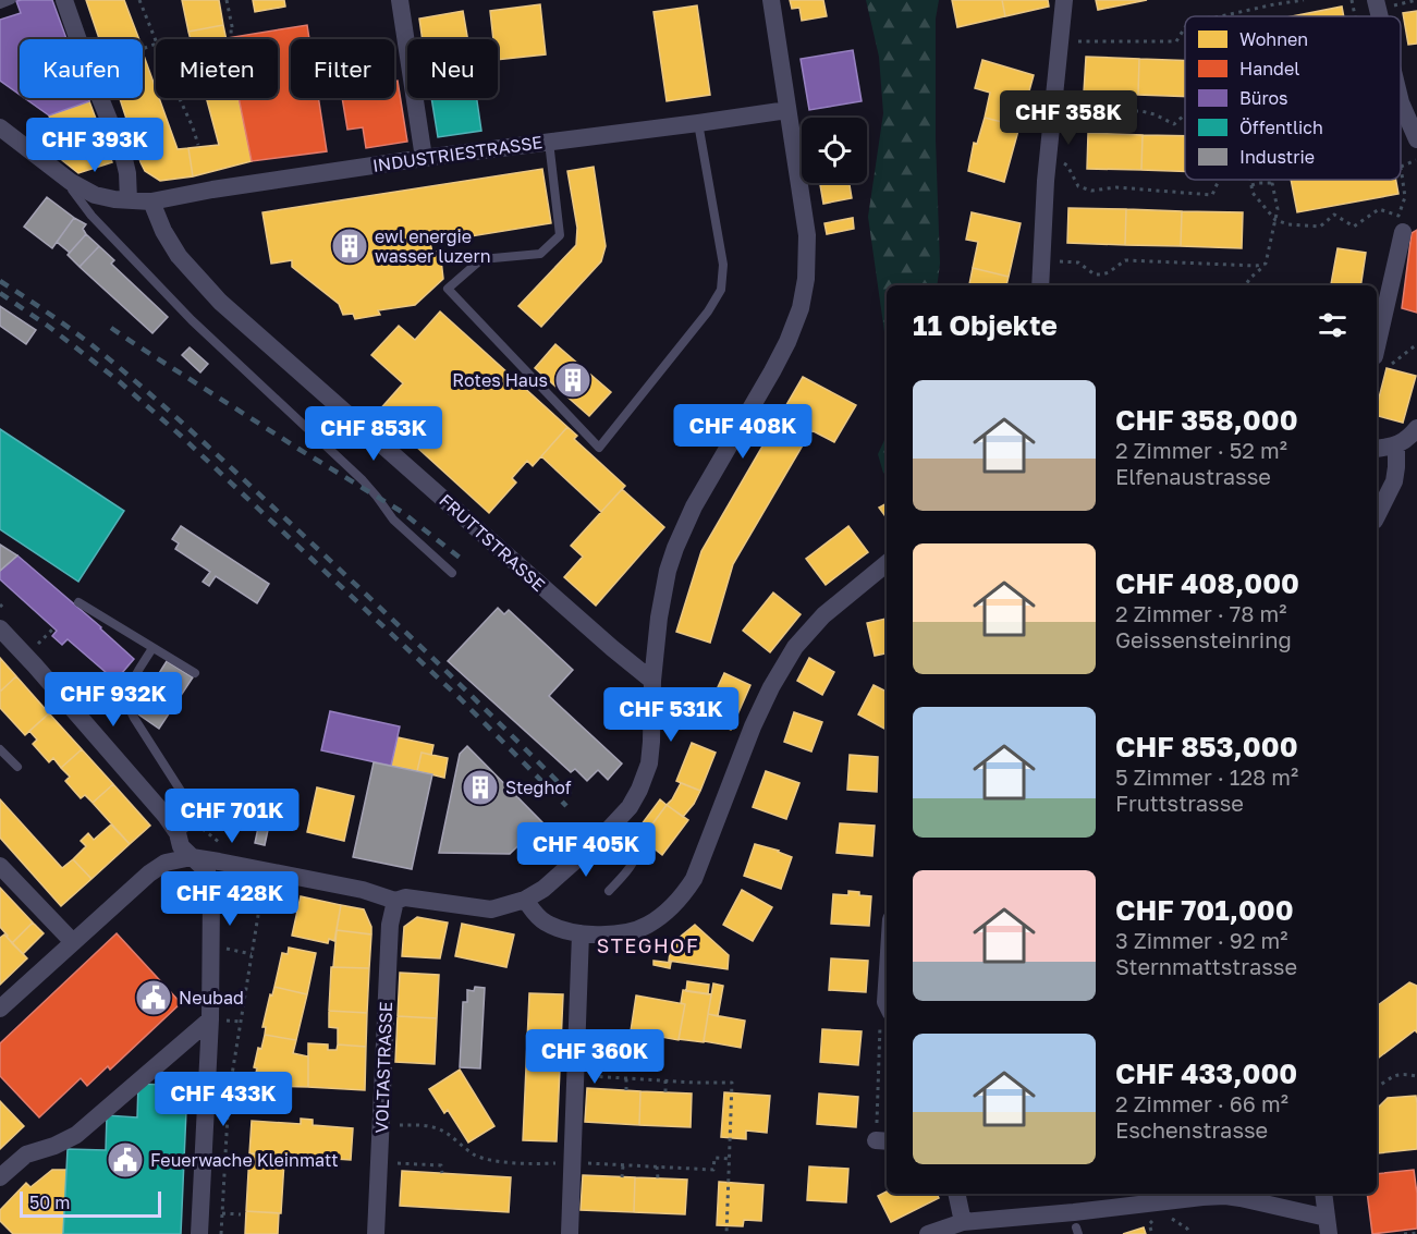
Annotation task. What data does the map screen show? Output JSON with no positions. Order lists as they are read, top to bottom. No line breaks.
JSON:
{"streets":{"street":["INDUSTRIESTRASSE","FRUTTSTRASSE","VOLTASTRASSE"]},"crossings":[["INDUSTRIESTRASSE","FRUTTSTRASSE"]],"districts":["STEGHOF"],"places":{"building":["ewl energie wasser luzern","Rotes Haus","Steghof"],"public building":["Neubad","Feuerwache Kleinmatt"]},"legend":["Wohnen","Handel","Büros","Öffentlich","Industrie"],"scale_bar":"50 m","page":{"chip":["Kaufen","Mieten","Filter","Neu"],"price":["CHF 358K","CHF 393K","CHF 408K","CHF 853K","CHF 932K","CHF 531K","CHF 701K","CHF 405K","CHF 428K","CHF 360K","CHF 433K"],"heading":"11 Objekte","list":[{"name":"CHF 358,000","note":"2 Zimmer · 52 m² · Elfenaustrasse"},{"name":"CHF 408,000","note":"2 Zimmer · 78 m² · Geissensteinring"},{"name":"CHF 853,000","note":"5 Zimmer · 128 m² · Fruttstrasse"},{"name":"CHF 701,000","note":"3 Zimmer · 92 m² · Sternmattstrasse"},{"name":"CHF 433,000","note":"2 Zimmer · 66 m² · Eschenstrasse"}],"scale":"50 m"}}
